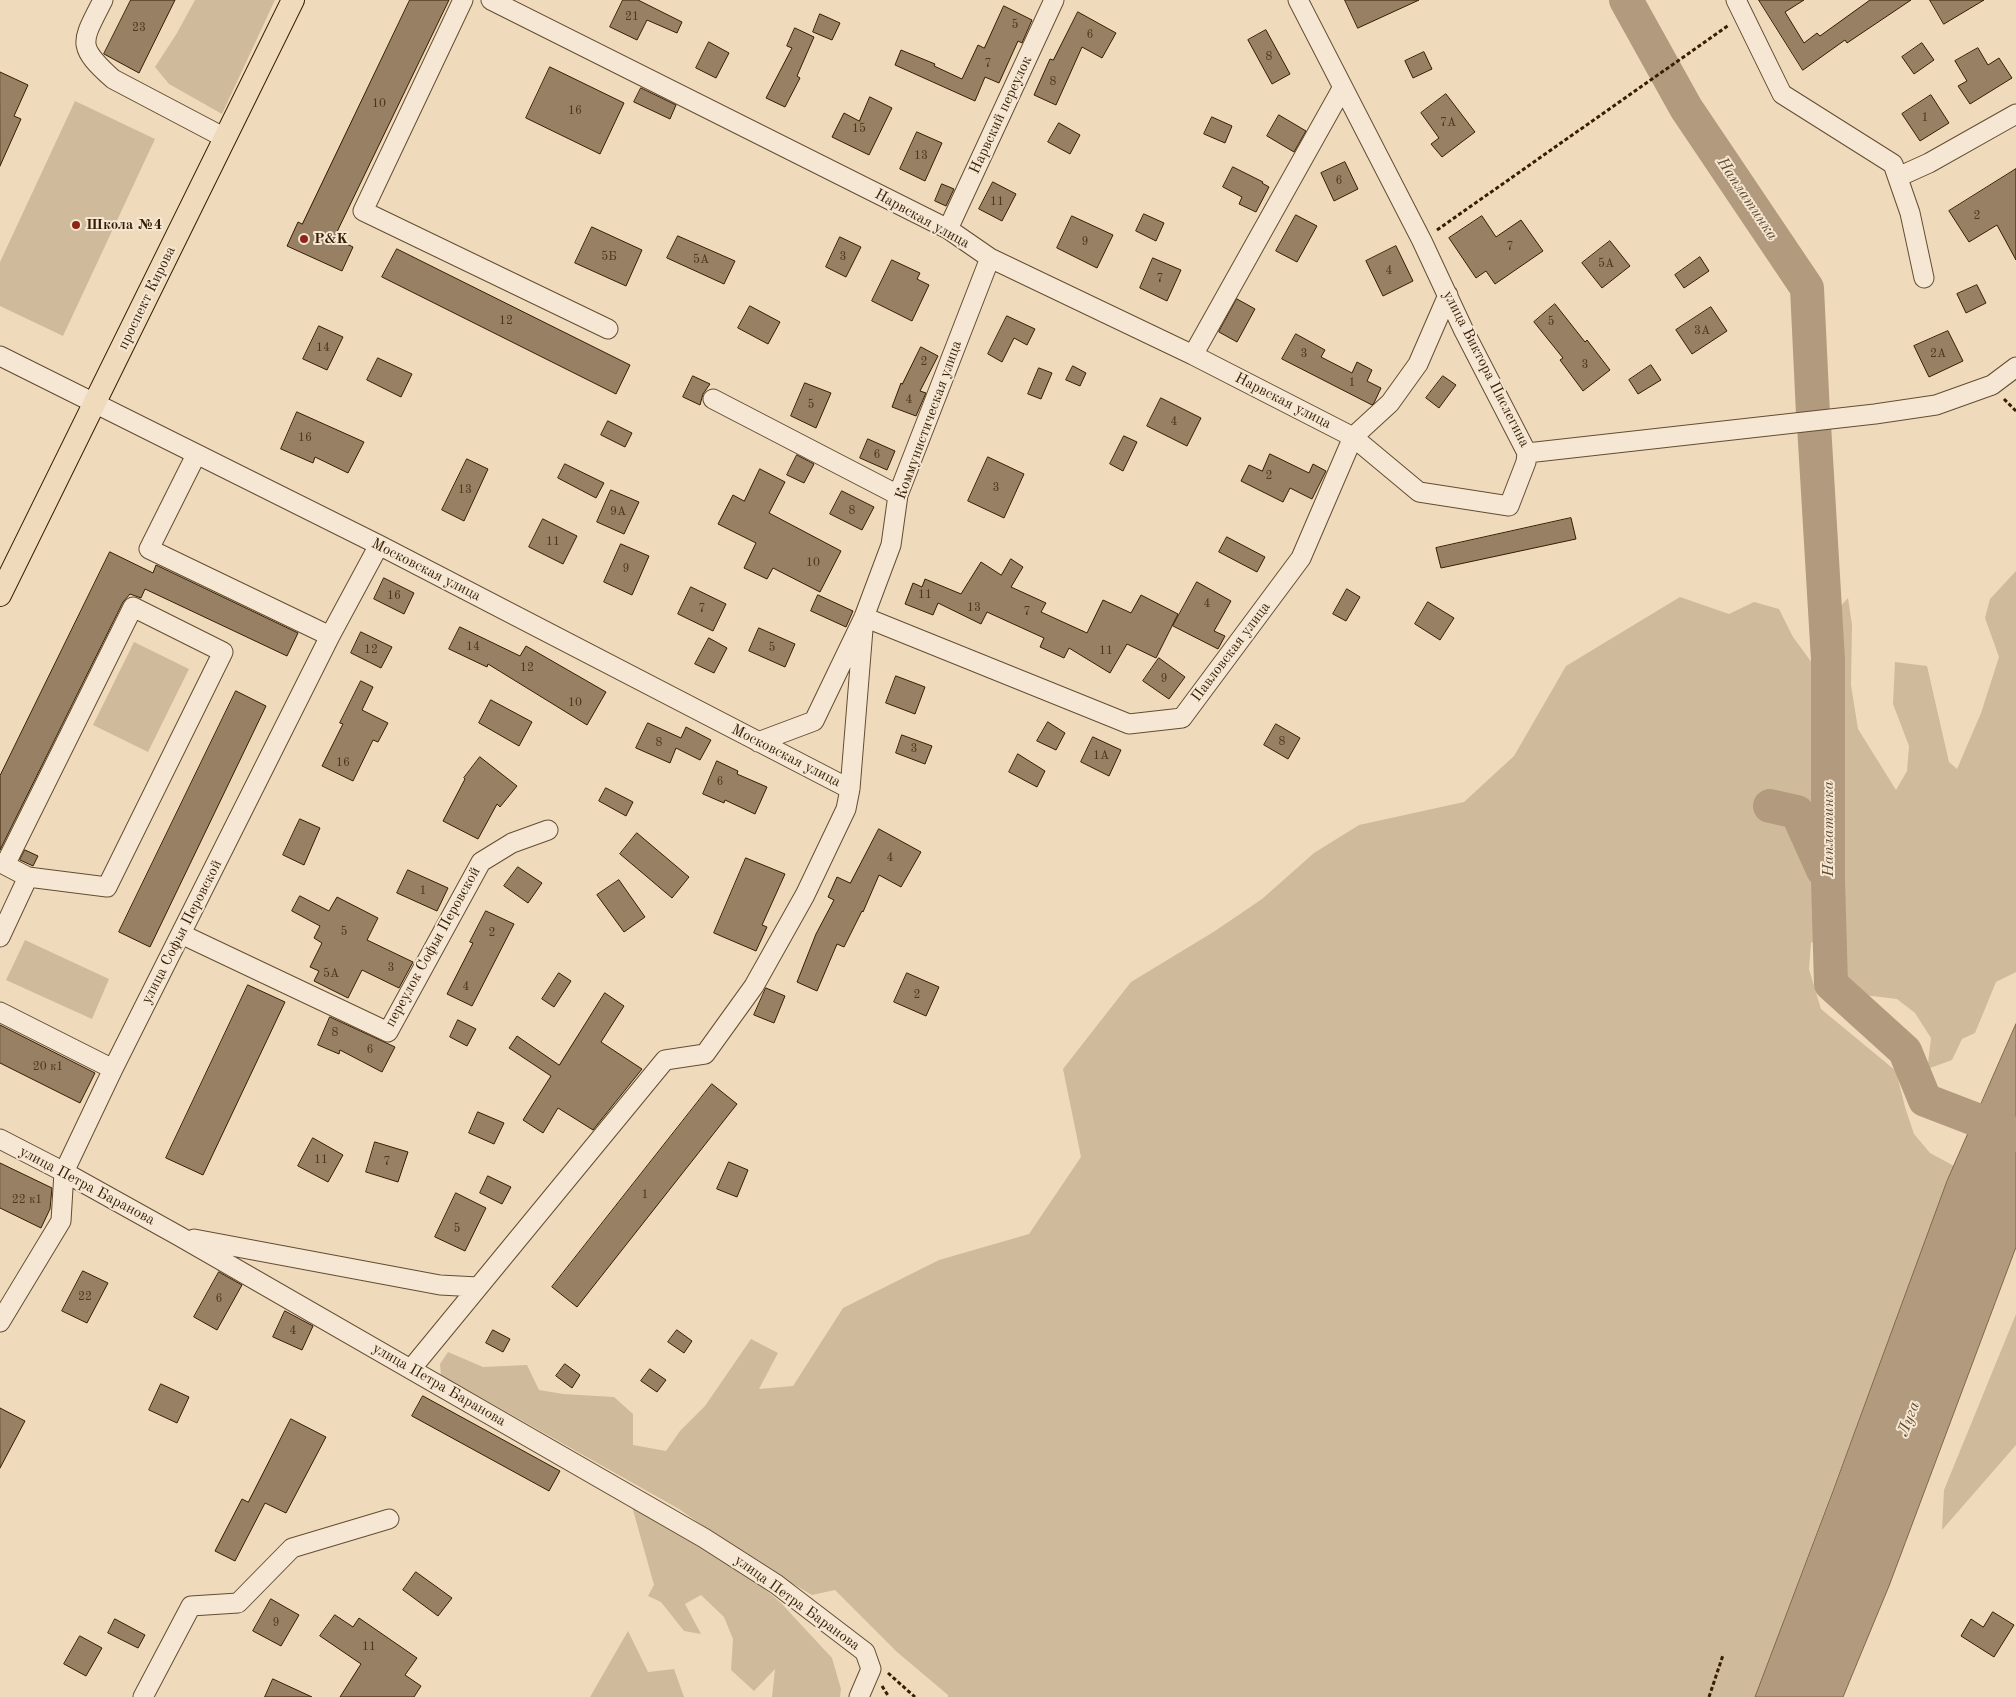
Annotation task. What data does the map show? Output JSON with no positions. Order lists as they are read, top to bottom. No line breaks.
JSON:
{"streets":{"main road":["проспект Кирова"],"street":["Нарвский переулок","Нарвская улица","улица Виктора Пислегина","Коммунистическая улица","Московская улица","Павловская улица","улица Софьи Перовской","переулок Софьи Перовской","улица Петра Баранова"]},"crossings":[["Нарвский переулок","Нарвская улица"],["Нарвская улица","улица Виктора Пислегина"],["Нарвская улица","Коммунистическая улица"],["Нарвская улица","Павловская улица"],["проспект Кирова","Московская улица"],["улица Виктора Пислегина","Павловская улица"],["Коммунистическая улица","Московская улица"],["Коммунистическая улица","Павловская улица"],["Московская улица","улица Софьи Перовской"],["улица Софьи Перовской","переулок Софьи Перовской"],["улица Софьи Перовской","улица Петра Баранова"]],"water":["Наплатинка","Луга"],"places":["Школа №4","P&K"],"house_numbers":["21","5","23","6","8","7","8","10","16","1","7А","15","13","6","11","2","9","7","5Б","3","5А","5А","4","7","12","5","3А","14","3","2А","2","3","1","4","5","4","16","6","2","3","13","8","9А","11","10","9","11","16","4","13","7","7","14","5","12","11","12","9","10","8","8","3","1А","16","6","4","1","5","2","3","5А","4","2","8","6","20 к1","11","7","1","22 к1","5","22","6","4","9","11"]}
